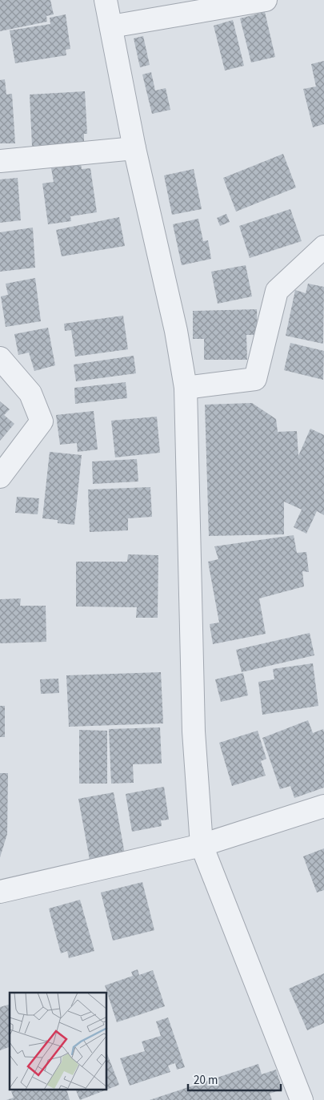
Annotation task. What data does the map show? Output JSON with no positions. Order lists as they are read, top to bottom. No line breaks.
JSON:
{"scale_bar":"20 m"}
